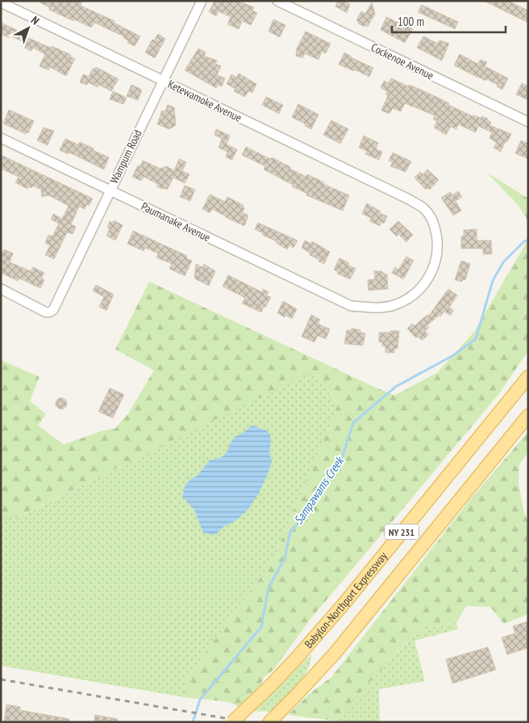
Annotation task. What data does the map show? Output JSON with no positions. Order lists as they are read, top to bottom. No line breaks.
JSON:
{"streets":{"main road":["NY 231","Babylon-Northport Expressway"],"street":["Cockenoe Avenue","Ketewamoke Avenue","Wampum Road","Paumanake Avenue"]},"crossings":[["Ketewamoke Avenue","Wampum Road"],["Ketewamoke Avenue","Paumanake Avenue"],["Wampum Road","Paumanake Avenue"]],"water":["Sampawams Creek"],"scale_bar":"100 m","north":"top right"}
